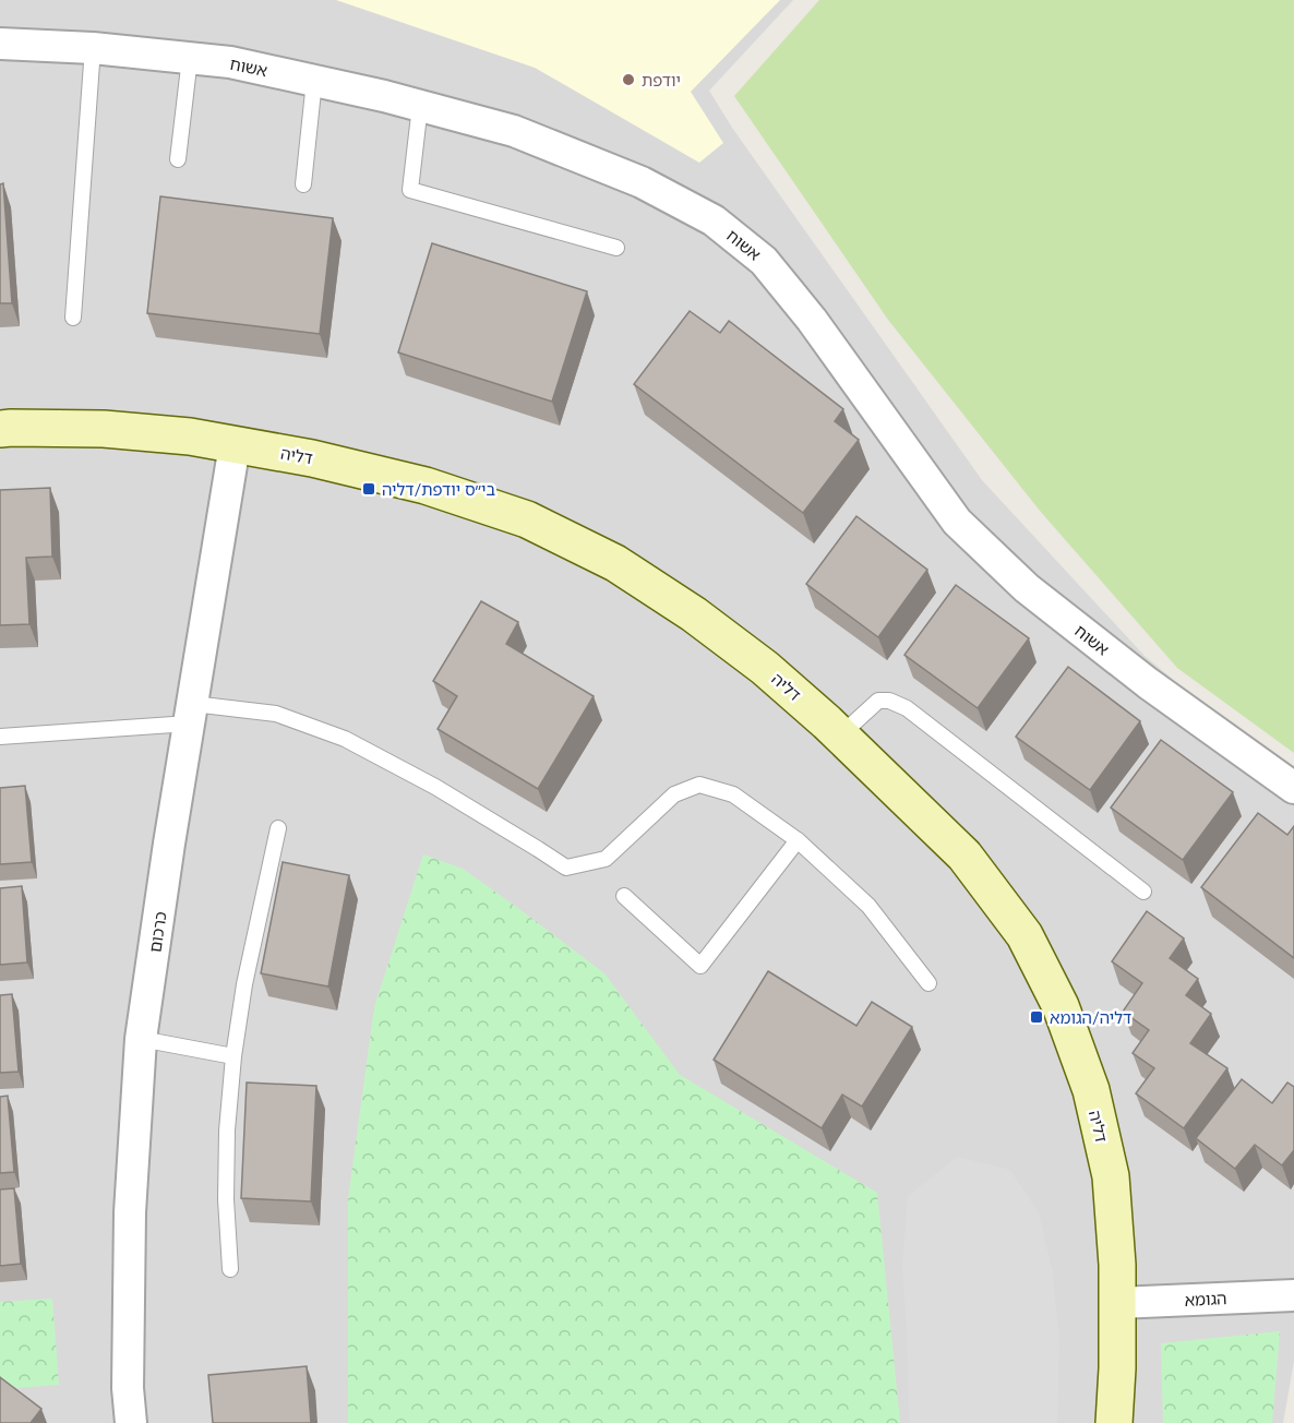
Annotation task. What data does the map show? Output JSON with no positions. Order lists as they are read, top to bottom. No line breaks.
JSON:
{"streets":{"street":["אשוח","דליה","כרכום","הגומא"]},"crossings":[["דליה","כרכום"],["דליה","הגומא"]],"places":{"other":["יודפת"],"transit":["בי״ס יודפת/דליה","דליה/הגומא"]}}
